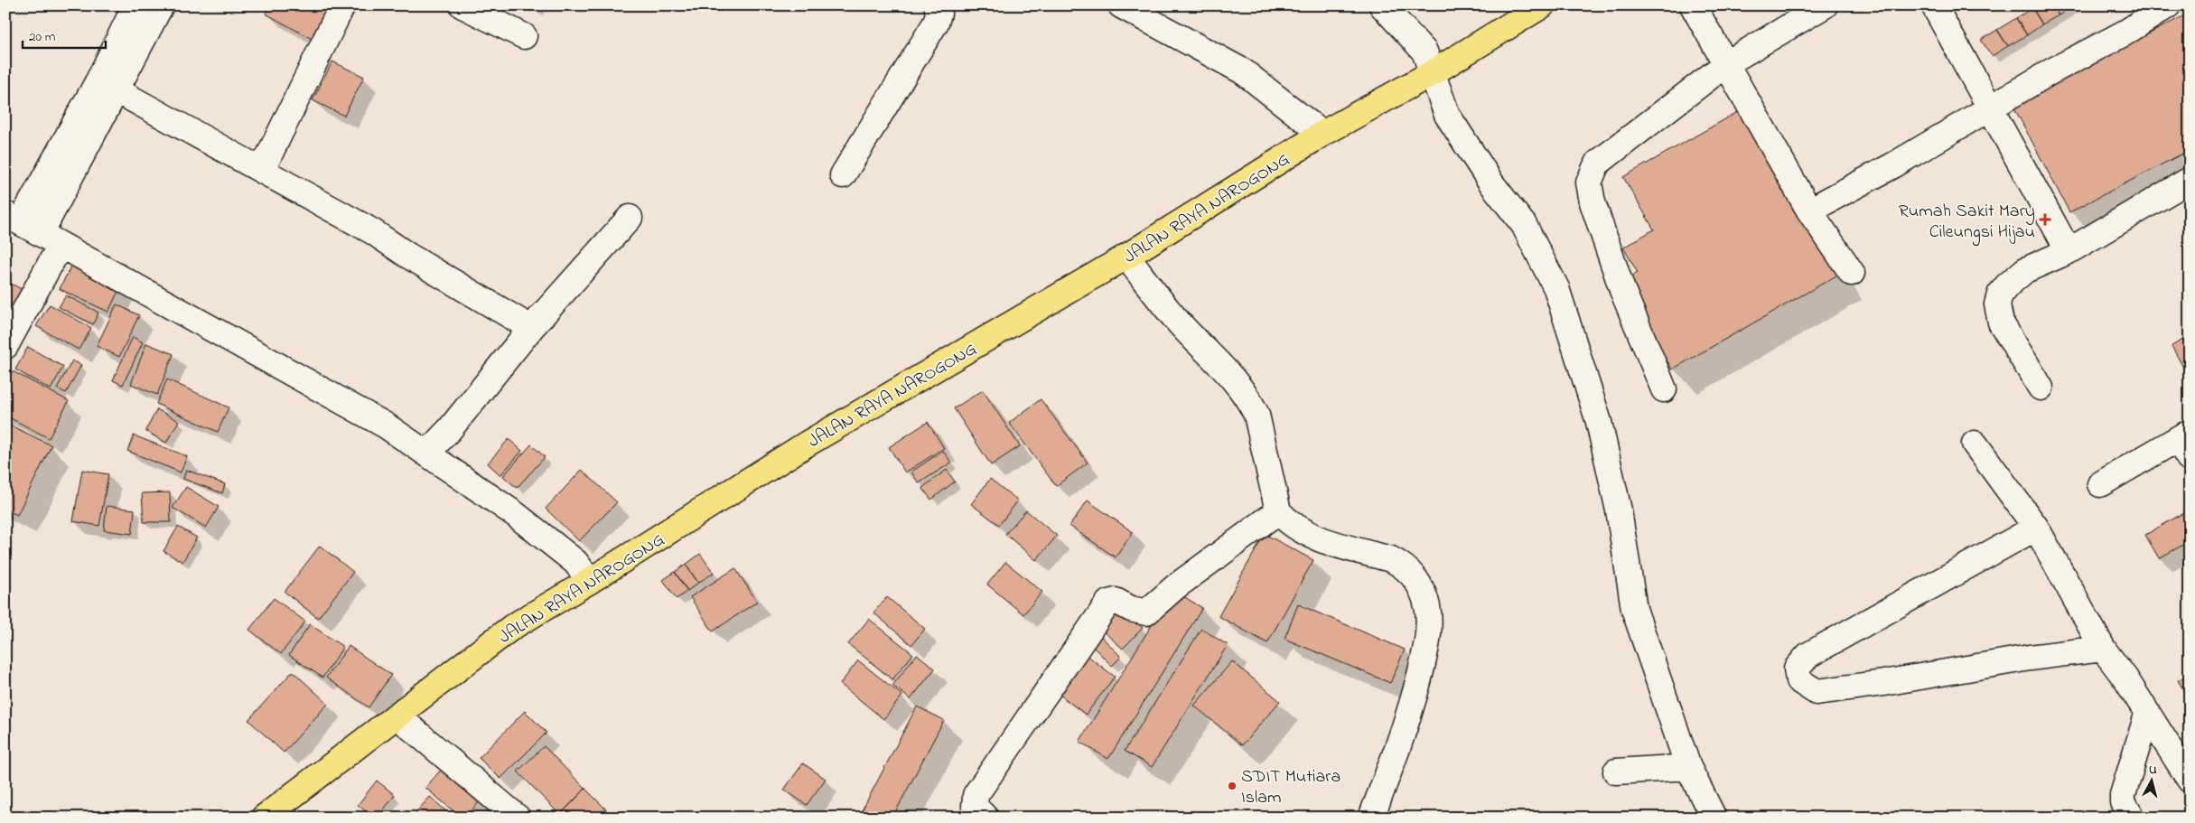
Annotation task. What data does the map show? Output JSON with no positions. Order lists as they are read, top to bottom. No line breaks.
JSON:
{"streets":{"main road":["JALAN RAYA NAROGONG"]},"places":{"health":["Rumah Sakit Mary Cileungsi Hijau"],"other":["SDIT Mutiara Islam"]},"scale_bar":"20 m","north":"top"}
